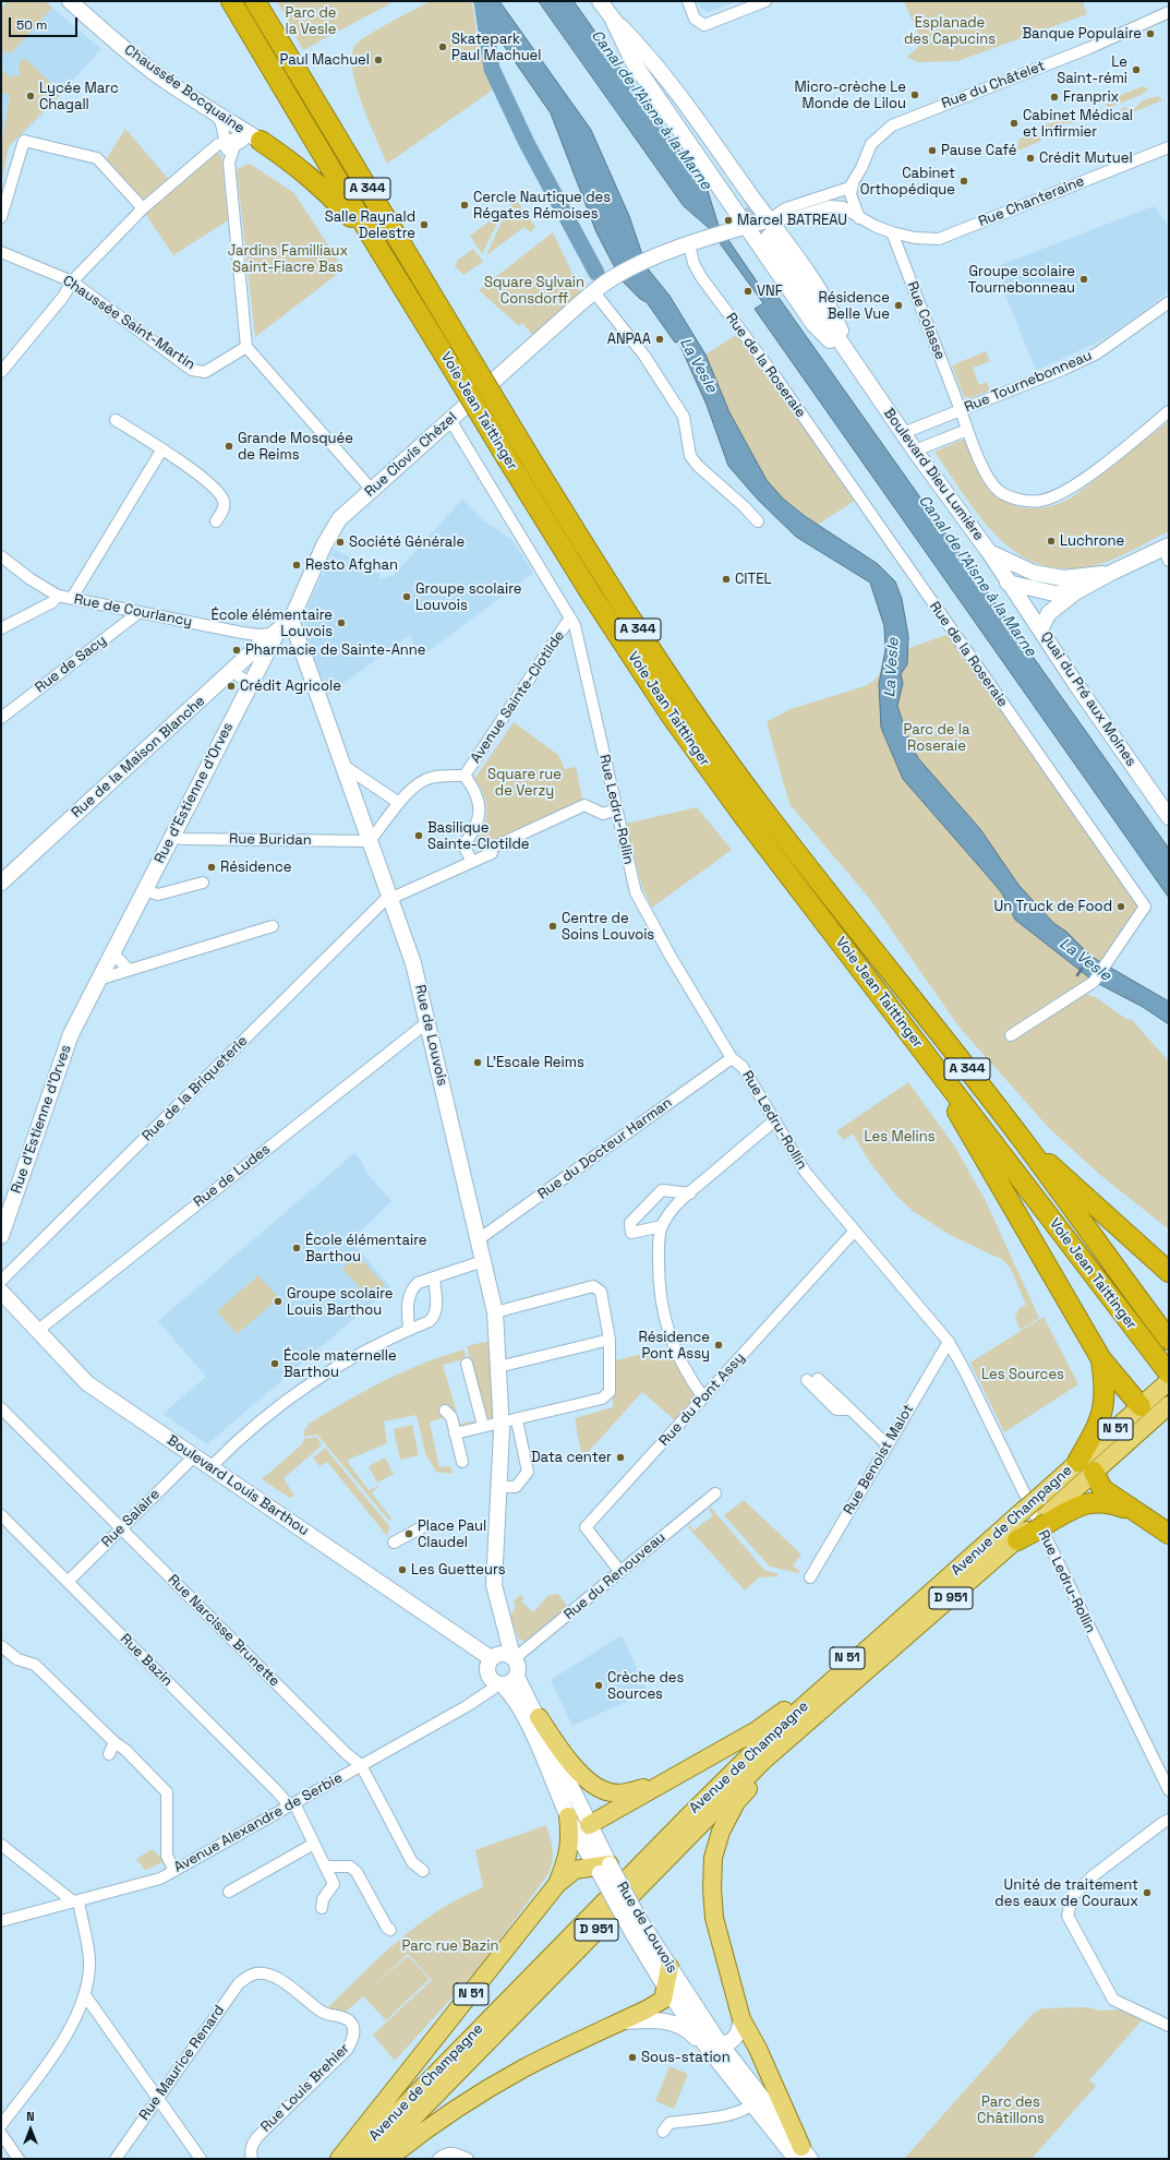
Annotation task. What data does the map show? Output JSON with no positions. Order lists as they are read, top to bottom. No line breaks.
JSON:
{"streets":{"highway":["A 344","Voie Jean Taittinger"],"main road":["N 51","Avenue de Champagne","D 951"],"street":["Rue du Châtelet","Chaussée Bocquaine","Rue Chanteraine","Rue Colasse","Chaussée Saint-Martin","Rue de la Roseraie","Rue Tournebonneau","Rue Clovis Chézel","Boulevard Dieu Lumière","Rue de Courlancy","Rue de Sacy","Avenue Sainte-Clotilde","Quai du Pré aux Moines","Rue de la Maison Blanche","Rue d'Estienne d'Orves","Rue Ledru-Rollin","Rue Buridan","Rue de Louvois","Rue de la Briqueterie","Rue du Docteur Harman","Rue de Ludes","Rue du Pont Assy","Rue Benoist Malot","Boulevard Louis Barthou","Rue Salaire","Rue du Renouveau","Rue Narcisse Brunette","Rue Bazin","Avenue Alexandre de Serbie","Rue Maurice Renard","Rue Louis Brehier"]},"crossings":[["Rue Chanteraine","Rue Colasse"],["Rue Chanteraine","Rue Clovis Chézel"],["Rue Chanteraine","Boulevard Dieu Lumière"],["Rue Colasse","Rue Tournebonneau"],["Rue de la Roseraie","Rue Clovis Chézel"],["Rue Tournebonneau","Boulevard Dieu Lumière"],["Rue Clovis Chézel","Boulevard Dieu Lumière"],["Rue Clovis Chézel","Rue de la Maison Blanche"],["Rue Clovis Chézel","Rue Ledru-Rollin"],["Rue Clovis Chézel","Rue de Louvois"],["Boulevard Dieu Lumière","Quai du Pré aux Moines"],["Rue de Courlancy","Rue de Sacy"],["Rue de Courlancy","Rue de la Maison Blanche"],["Rue de Courlancy","Rue d'Estienne d'Orves"],["Avenue Sainte-Clotilde","Rue Ledru-Rollin"],["Rue de la Maison Blanche","Rue d'Estienne d'Orves"],["Rue de la Maison Blanche","Rue de Louvois"],["Rue d'Estienne d'Orves","Rue Buridan"],["Rue Ledru-Rollin","Rue de la Briqueterie"],["Rue Ledru-Rollin","Rue du Docteur Harman"],["Rue Ledru-Rollin","Rue du Pont Assy"],["Rue Ledru-Rollin","Rue Benoist Malot"],["Rue Buridan","Rue de Louvois"],["Rue de Louvois","Rue de la Briqueterie"],["Rue de Louvois","Rue du Docteur Harman"],["Rue de Louvois","Rue de Ludes"],["Rue de Louvois","N 51"],["Rue de Louvois","Boulevard Louis Barthou"],["Rue de Louvois","Rue du Renouveau"],["Rue de Louvois","Avenue Alexandre de Serbie"],["Rue de Ludes","Boulevard Louis Barthou"],["Rue du Pont Assy","Rue du Renouveau"],["N 51","Avenue de Champagne"],["Boulevard Louis Barthou","Rue Salaire"],["Boulevard Louis Barthou","Rue du Renouveau"],["Boulevard Louis Barthou","Avenue Alexandre de Serbie"],["Rue Salaire","Rue Narcisse Brunette"],["Rue Salaire","Rue Bazin"],["Rue du Renouveau","Avenue Alexandre de Serbie"],["Rue Narcisse Brunette","Avenue Alexandre de Serbie"],["Rue Bazin","Avenue Alexandre de Serbie"],["Rue Maurice Renard","Rue Louis Brehier"]],"water":["Canal de l'Aisne à la Marne","La Vesle"],"parks":["Parc de la Vesle","Esplanade des Capucins","Jardins Familliaux Saint-Fiacre Bas","Square Sylvain Consdorff","Parc de la Roseraie","Square rue de Verzy","Les Melins","Les Sources","Parc rue Bazin","Parc des Châtillons"],"places":["Banque Populaire","Skatepark Paul Machuel","Paul Machuel","Le Saint-rémi","Micro-crèche Le Monde de Lilou","Lycée Marc Chagall","Franprix","Cabinet Médical et Infirmier","Pause Café","Crédit Mutuel","Cabinet Orthopédique","Cercle Nautique des Régates Rémoises","Marcel BATREAU","Salle Raynald Delestre","Groupe scolaire Tournebonneau","VNF","Résidence Belle Vue","ANPAA","Grande Mosquée de Reims","Luchrone","Société Générale","Resto Afghan","CITEL","Groupe scolaire Louvois","École élémentaire Louvois","Pharmacie de Sainte-Anne","Crédit Agricole","Basilique Sainte-Clotilde","Résidence","Un Truck de Food","Centre de Soins Louvois","L'Escale Reims","École élémentaire Barthou","Groupe scolaire Louis Barthou","Résidence Pont Assy","École maternelle Barthou","Data center","Place Paul Claudel","Les Guetteurs","Crèche des Sources","Unité de traitement des eaux de Couraux","Sous-station"],"scale_bar":"50 m","north":"top"}
